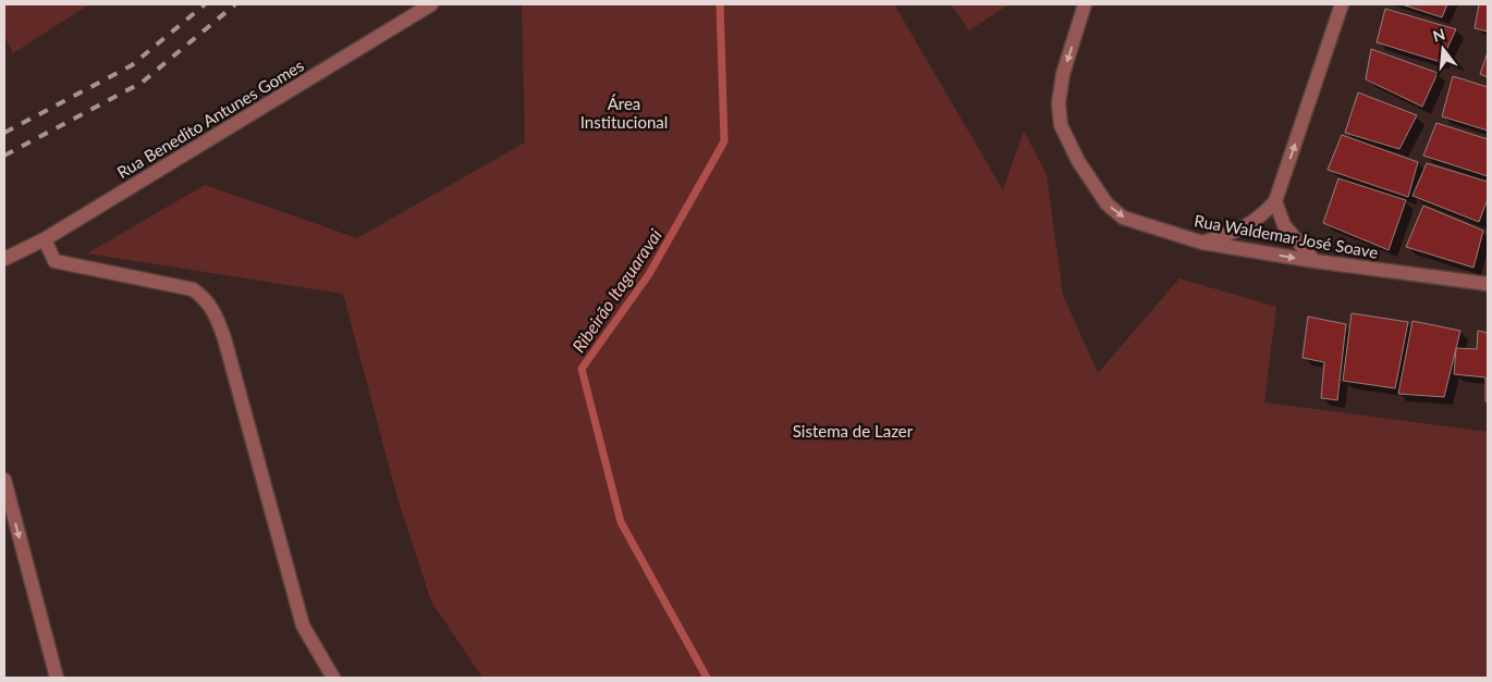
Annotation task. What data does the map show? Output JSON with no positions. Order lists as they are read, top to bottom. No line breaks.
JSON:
{"streets":{"street":["Rua Benedito Antunes Gomes","Rua Waldemar José Soave"]},"water":["Ribeirão Itaguaravai"],"parks":["Área Institucional","Sistema de Lazer"],"north":"top"}
